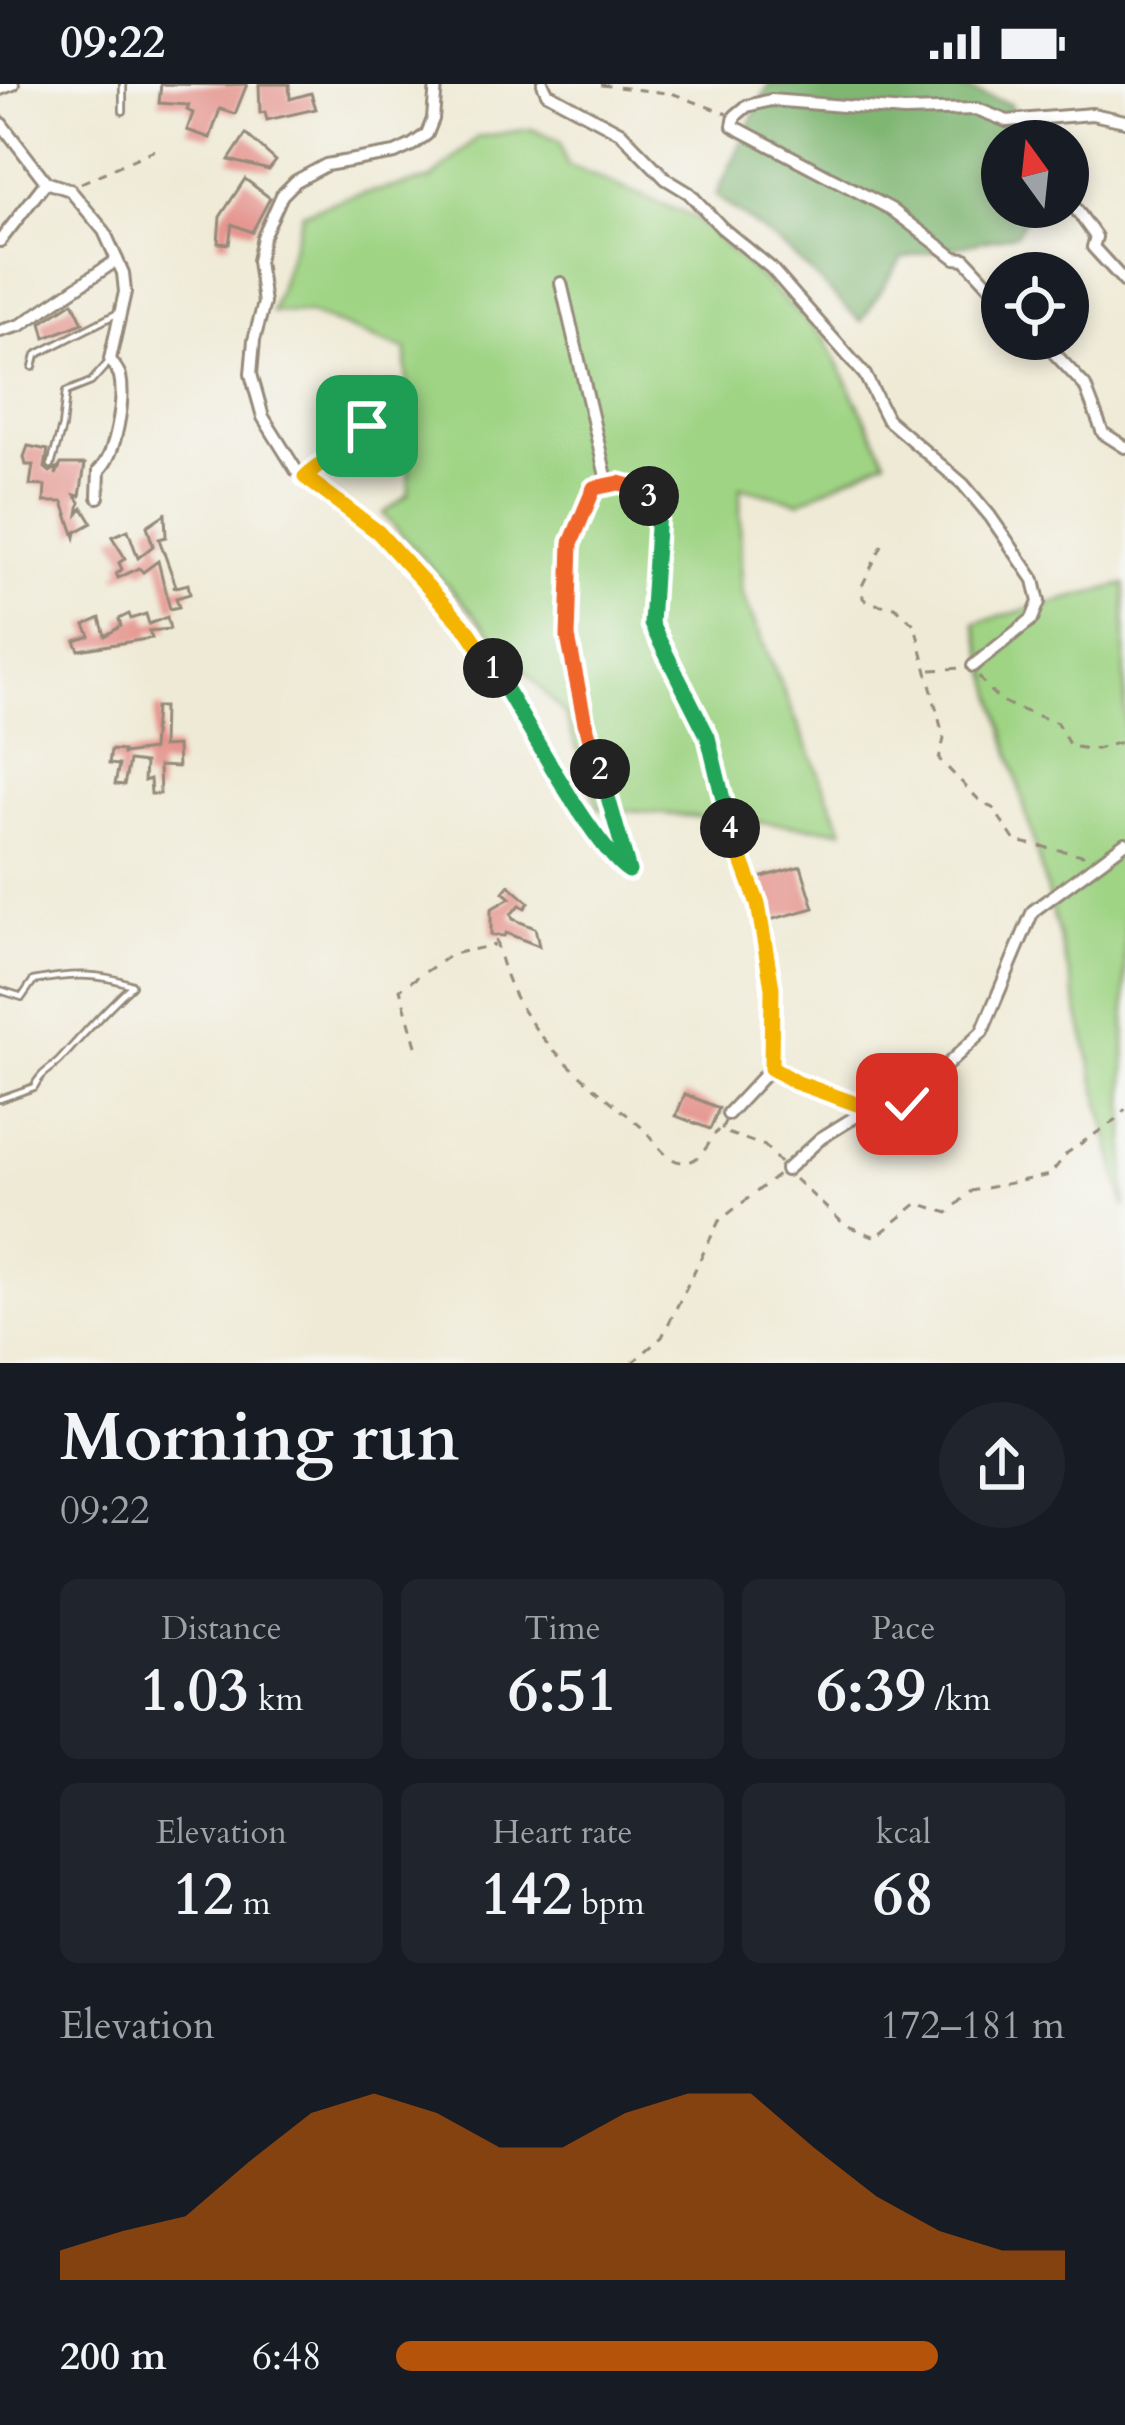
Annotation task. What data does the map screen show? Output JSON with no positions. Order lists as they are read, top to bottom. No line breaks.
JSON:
{"north":"top","page":{"status":"09:22","pins":["3","1","2","4"],"heading":["Morning run","09:22"],"stats":[["Distance","1.03 km"],["Time","6:51"],["Pace","6:39 /km"],["Elevation","12 m"],["Heart rate","142 bpm"],["kcal","68"]],"chart":["Elevation","172–181 m"],"list":[{"name":"200 m","note":"6:48"}]}}
